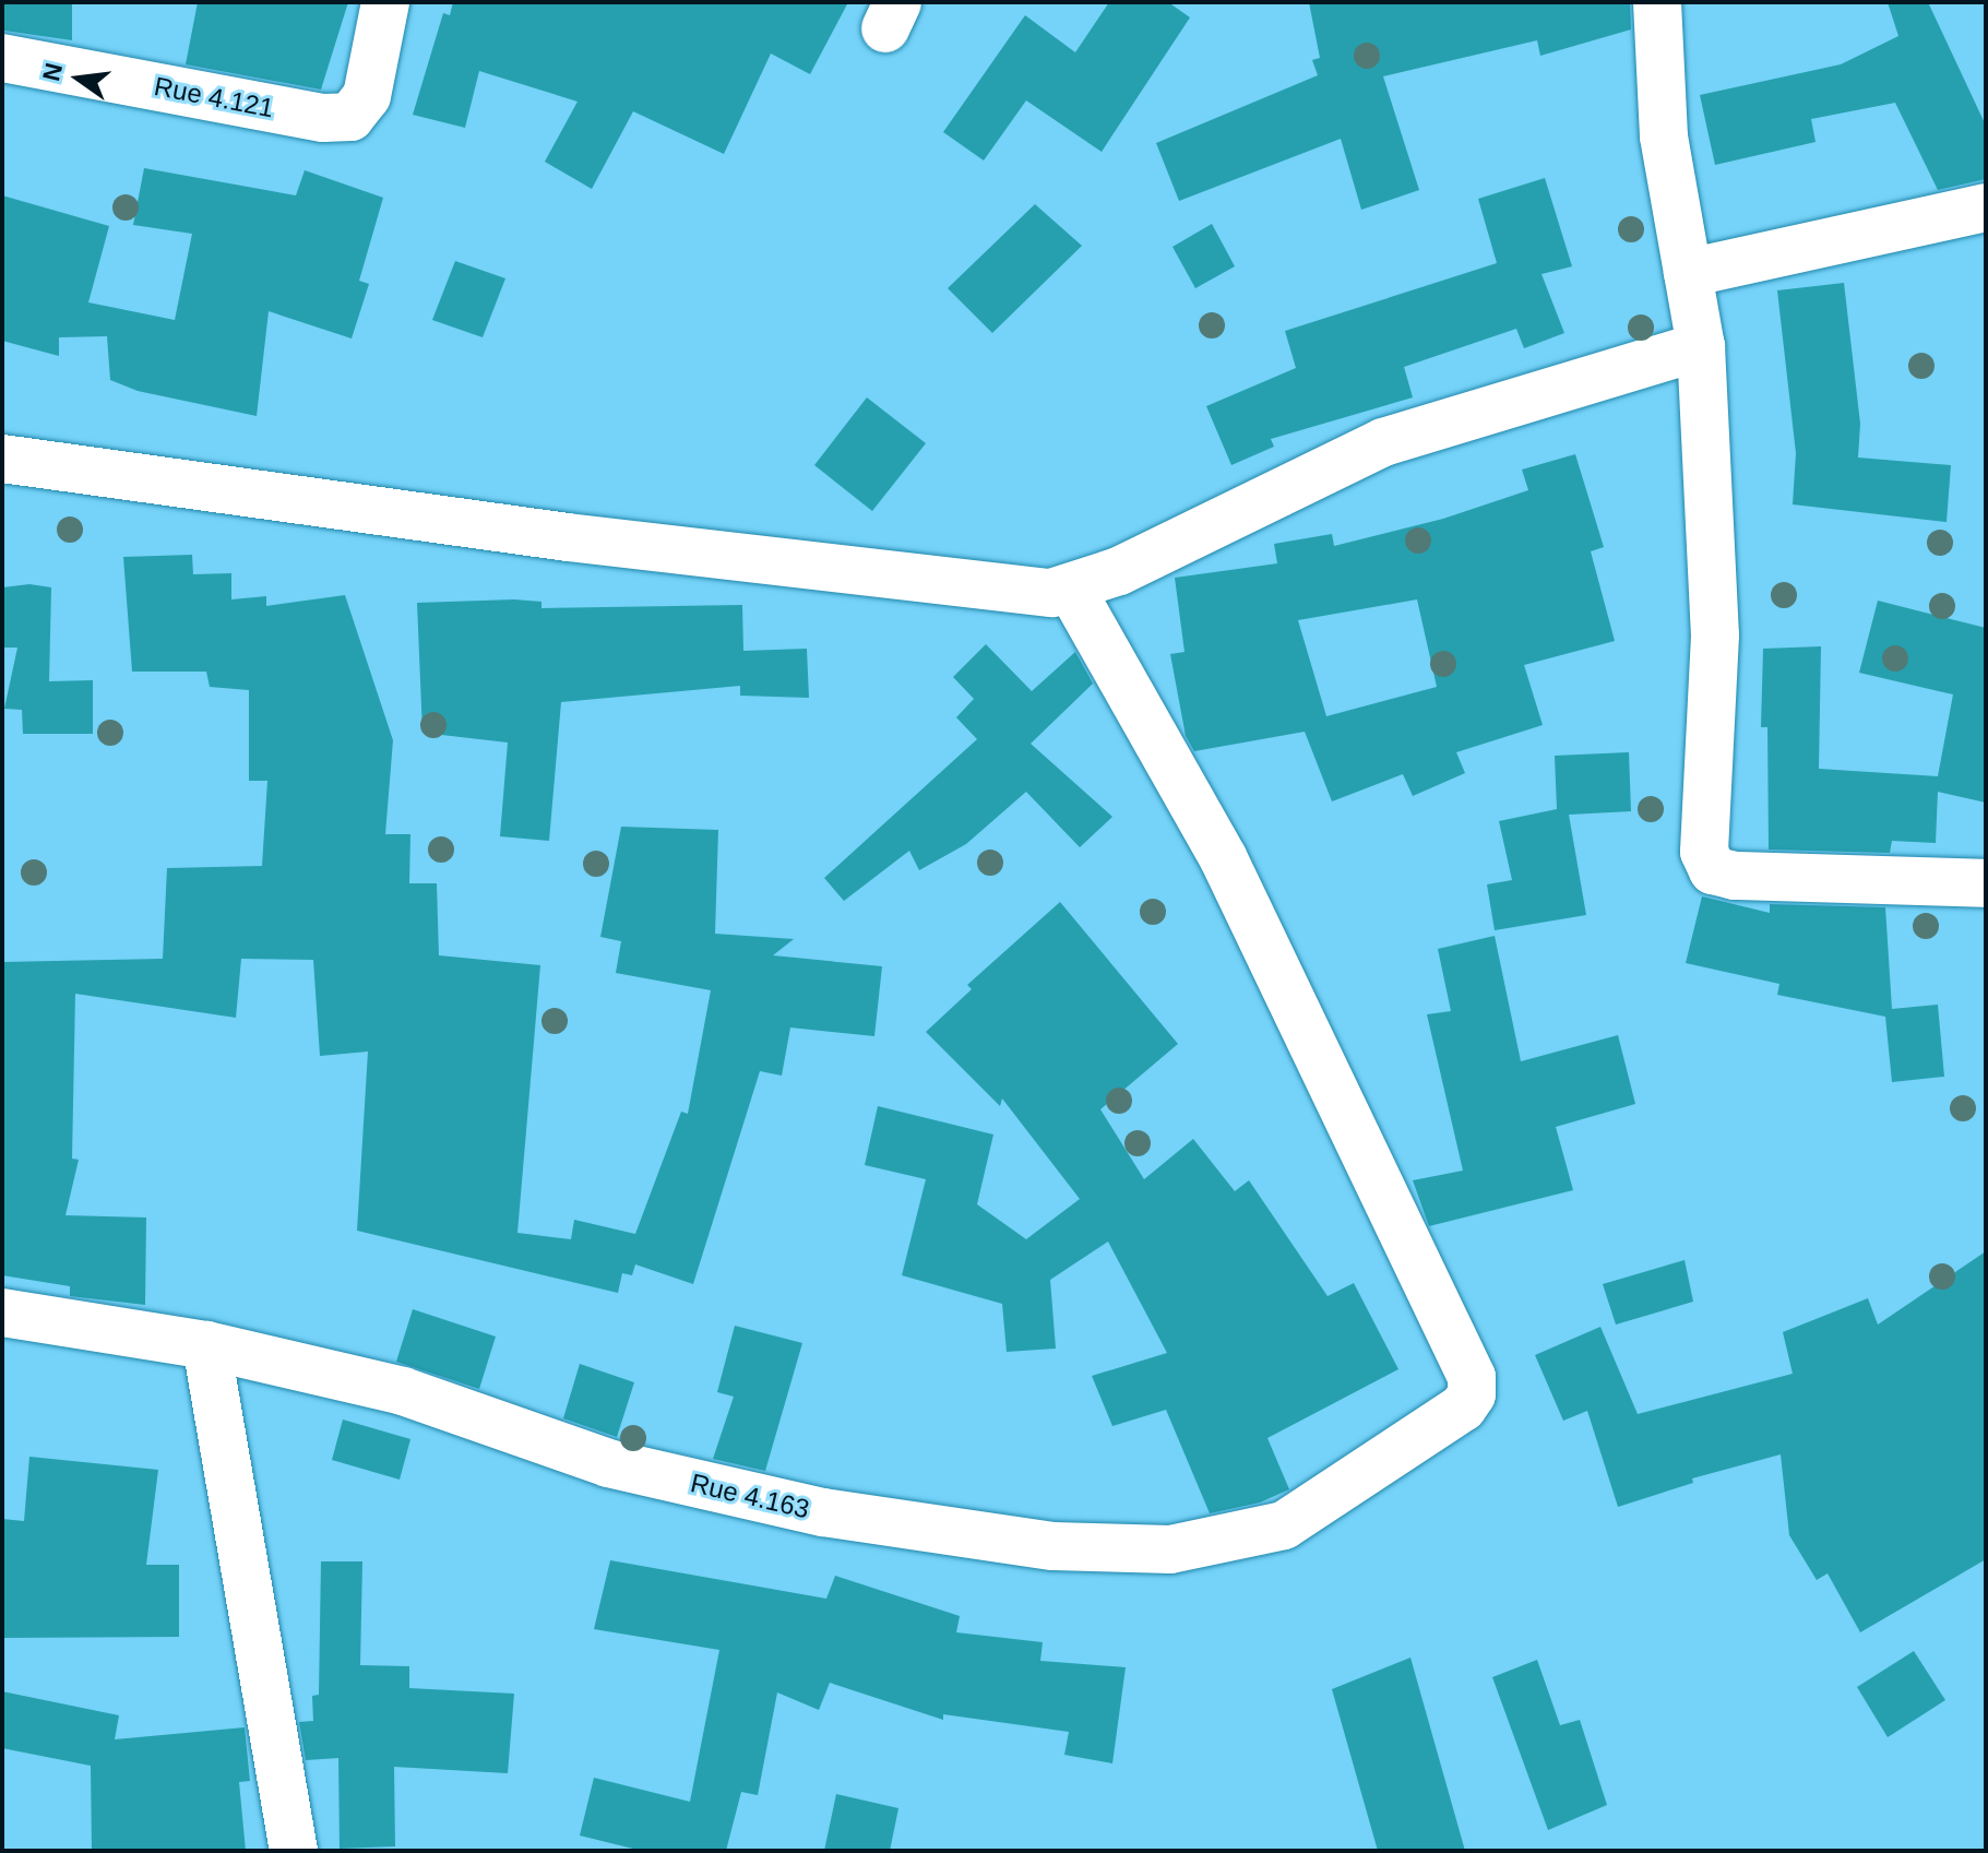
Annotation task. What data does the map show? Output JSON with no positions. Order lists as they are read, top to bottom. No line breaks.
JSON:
{"streets":{"street":["Rue 4.121","Rue 4.163"]},"north":"left"}
